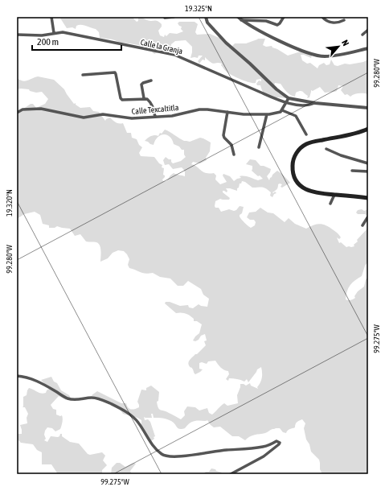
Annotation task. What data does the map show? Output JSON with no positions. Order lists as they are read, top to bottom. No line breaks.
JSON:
{"streets":{"street":["Calle la Granja","Calle Texcaltitla"]},"scale_bar":"200 m","north":"top right","coordinates":["19.325°N","99.280°W","19.320°N","99.275°W"]}
